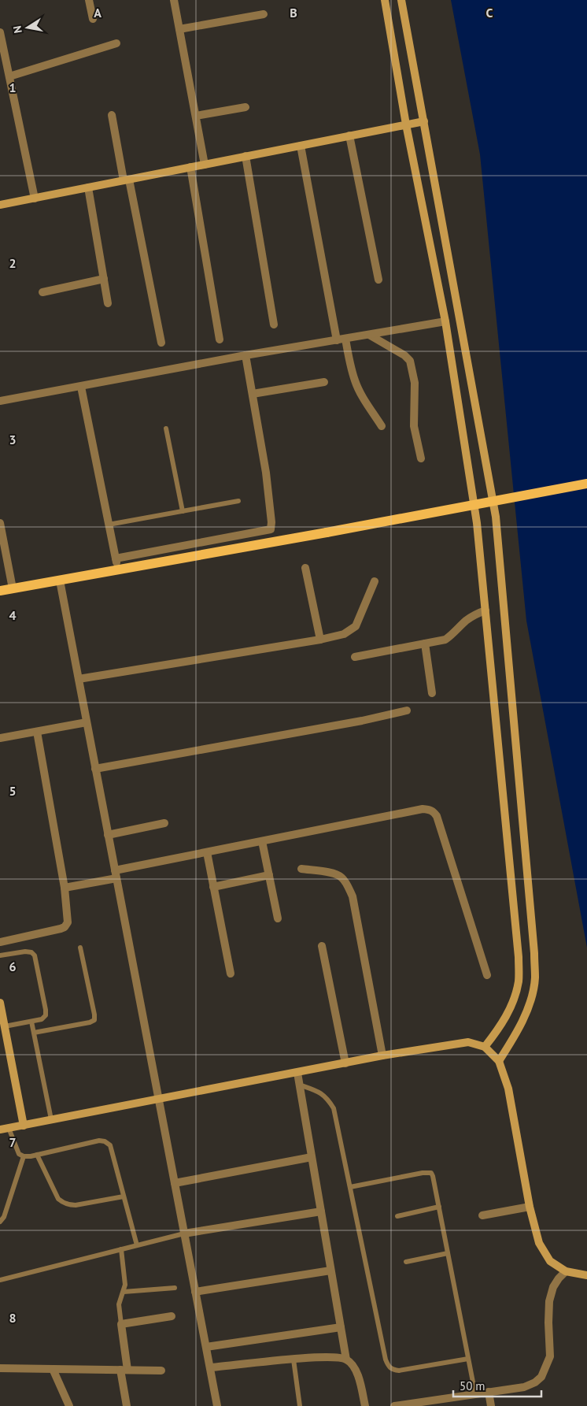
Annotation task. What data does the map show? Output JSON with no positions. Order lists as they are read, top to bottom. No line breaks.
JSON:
{"scale_bar":"50 m","north":"left","grid":{"columns":["A","B","C"],"rows":["1","2","3","4","5","6","7","8"]}}
